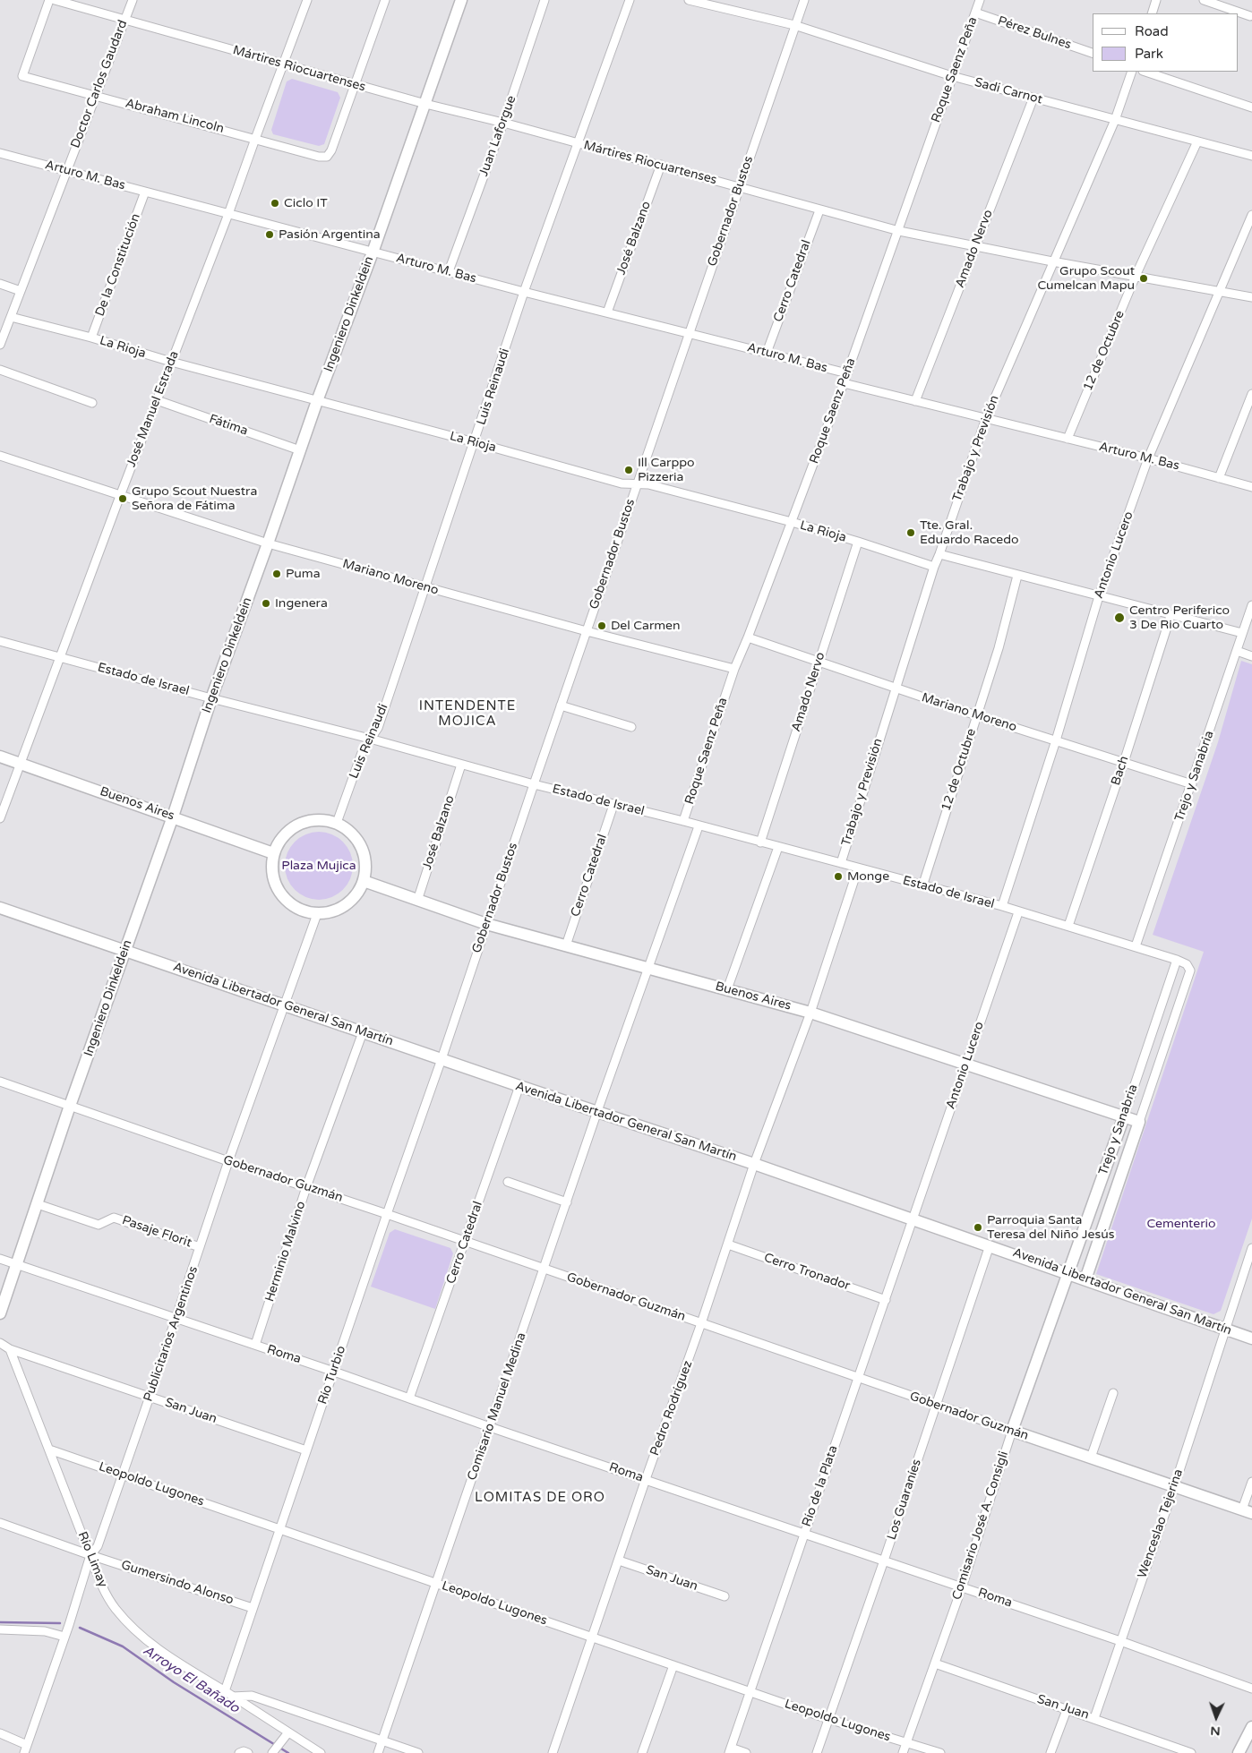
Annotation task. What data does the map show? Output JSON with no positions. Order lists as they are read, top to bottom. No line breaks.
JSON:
{"streets":{"main road":["Ingeniero Dinkeldein","Trejo y Sanabria","Buenos Aires","Avenida Libertador General San Martín","Gobernador Guzmán","Comisario José A. Consigli"],"street":["Pérez Bulnes","Mártires Riocuartenses","Roque Saenz Peña","Doctor Carlos Gaudard","Sadi Carnot","Abraham Lincoln","Juan Laforgue","Arturo M. Bas","Gobernador Bustos","José Balzano","Amado Nervo","De la Constitución","Cerro Catedral","La Rioja","12 de Octubre","Luis Reinaudi","José Manuel Estrada","Fátima","Trabajo y Previsión","Antonio Lucero","Mariano Moreno","Estado de Israel","Bach","Pasaje Florit","Herminio Malvino","Cerro Tronador","Publicitarios Argentinos","Roma","Río Turbio","Comisario Manuel Medina","Pedro Rodríguez","San Juan","Leopoldo Lugones","Río de la Plata","Los Guaraníes","Wenceslao Tejerina","Río Limay","Gumersindo Alonso"]},"crossings":[["Pérez Bulnes","Roque Saenz Peña"],["Mártires Riocuartenses","Roque Saenz Peña"],["Mártires Riocuartenses","Doctor Carlos Gaudard"],["Mártires Riocuartenses","Abraham Lincoln"],["Mártires Riocuartenses","Juan Laforgue"],["Mártires Riocuartenses","Gobernador Bustos"],["Mártires Riocuartenses","José Balzano"],["Mártires Riocuartenses","Amado Nervo"],["Mártires Riocuartenses","Cerro Catedral"],["Mártires Riocuartenses","Ingeniero Dinkeldein"],["Mártires Riocuartenses","12 de Octubre"],["Mártires Riocuartenses","Luis Reinaudi"],["Mártires Riocuartenses","José Manuel Estrada"],["Mártires Riocuartenses","Trabajo y Previsión"],["Mártires Riocuartenses","Antonio Lucero"],["Roque Saenz Peña","Sadi Carnot"],["Roque Saenz Peña","Arturo M. Bas"],["Roque Saenz Peña","La Rioja"],["Roque Saenz Peña","Mariano Moreno"],["Roque Saenz Peña","Estado de Israel"],["Doctor Carlos Gaudard","Abraham Lincoln"],["Doctor Carlos Gaudard","Arturo M. Bas"],["Doctor Carlos Gaudard","La Rioja"],["Sadi Carnot","Gobernador Bustos"],["Sadi Carnot","Amado Nervo"],["Sadi Carnot","12 de Octubre"],["Sadi Carnot","Trabajo y Previsión"],["Abraham Lincoln","José Manuel Estrada"],["Juan Laforgue","Arturo M. Bas"],["Arturo M. Bas","Gobernador Bustos"],["Arturo M. Bas","José Balzano"],["Arturo M. Bas","Amado Nervo"],["Arturo M. Bas","De la Constitución"],["Arturo M. Bas","Cerro Catedral"],["Arturo M. Bas","Ingeniero Dinkeldein"],["Arturo M. Bas","12 de Octubre"],["Arturo M. Bas","Luis Reinaudi"],["Arturo M. Bas","José Manuel Estrada"],["Arturo M. Bas","Trabajo y Previsión"],["Arturo M. Bas","Antonio Lucero"],["Gobernador Bustos","La Rioja"],["Gobernador Bustos","Mariano Moreno"],["Gobernador Bustos","Estado de Israel"],["Gobernador Bustos","Buenos Aires"],["Gobernador Bustos","Avenida Libertador General San Martín"],["Gobernador Bustos","Río Turbio"],["José Balzano","Estado de Israel"],["José Balzano","Buenos Aires"],["Amado Nervo","La Rioja"],["Amado Nervo","Mariano Moreno"],["Amado Nervo","Estado de Israel"],["De la Constitución","La Rioja"],["Cerro Catedral","Estado de Israel"],["Cerro Catedral","Buenos Aires"],["Cerro Catedral","Avenida Libertador General San Martín"],["Cerro Catedral","Gobernador Guzmán"],["Cerro Catedral","Roma"],["Ingeniero Dinkeldein","La Rioja"],["Ingeniero Dinkeldein","Fátima"],["Ingeniero Dinkeldein","Mariano Moreno"],["Ingeniero Dinkeldein","Estado de Israel"],["Ingeniero Dinkeldein","Buenos Aires"],["Ingeniero Dinkeldein","Avenida Libertador General San Martín"],["Ingeniero Dinkeldein","Gobernador Guzmán"],["Ingeniero Dinkeldein","Pasaje Florit"],["Ingeniero Dinkeldein","Roma"],["La Rioja","Luis Reinaudi"],["La Rioja","José Manuel Estrada"],["La Rioja","Trabajo y Previsión"],["12 de Octubre","Mariano Moreno"],["12 de Octubre","Estado de Israel"],["Luis Reinaudi","Mariano Moreno"],["Luis Reinaudi","Estado de Israel"],["Luis Reinaudi","Buenos Aires"],["Luis Reinaudi","Publicitarios Argentinos"],["José Manuel Estrada","Fátima"],["José Manuel Estrada","Mariano Moreno"],["José Manuel Estrada","Estado de Israel"],["José Manuel Estrada","Buenos Aires"],["Trabajo y Previsión","Mariano Moreno"],["Trabajo y Previsión","Estado de Israel"],["Antonio Lucero","Mariano Moreno"],["Antonio Lucero","Estado de Israel"],["Antonio Lucero","Buenos Aires"],["Antonio Lucero","Avenida Libertador General San Martín"],["Antonio Lucero","Río de la Plata"],["Mariano Moreno","Bach"],["Mariano Moreno","Trejo y Sanabria"],["Estado de Israel","Bach"],["Estado de Israel","Trejo y Sanabria"],["Trejo y Sanabria","Buenos Aires"],["Trejo y Sanabria","Avenida Libertador General San Martín"],["Trejo y Sanabria","Comisario José A. Consigli"],["Buenos Aires","Publicitarios Argentinos"],["Avenida Libertador General San Martín","Herminio Malvino"],["Avenida Libertador General San Martín","Publicitarios Argentinos"],["Avenida Libertador General San Martín","Río Turbio"],["Avenida Libertador General San Martín","Comisario Manuel Medina"],["Avenida Libertador General San Martín","Pedro Rodríguez"],["Avenida Libertador General San Martín","Río de la Plata"],["Avenida Libertador General San Martín","Los Guaraníes"],["Avenida Libertador General San Martín","Wenceslao Tejerina"],["Avenida Libertador General San Martín","Comisario José A. Consigli"],["Gobernador Guzmán","Herminio Malvino"],["Gobernador Guzmán","Publicitarios Argentinos"],["Gobernador Guzmán","Río Turbio"],["Gobernador Guzmán","Comisario Manuel Medina"],["Gobernador Guzmán","Pedro Rodríguez"],["Gobernador Guzmán","Río de la Plata"],["Gobernador Guzmán","Los Guaraníes"],["Gobernador Guzmán","Wenceslao Tejerina"],["Gobernador Guzmán","Comisario José A. Consigli"],["Pasaje Florit","Publicitarios Argentinos"],["Herminio Malvino","Roma"],["Cerro Tronador","Pedro Rodríguez"],["Cerro Tronador","Río de la Plata"],["Publicitarios Argentinos","Roma"],["Publicitarios Argentinos","San Juan"],["Publicitarios Argentinos","Leopoldo Lugones"],["Publicitarios Argentinos","Río Limay"],["Publicitarios Argentinos","Gumersindo Alonso"],["Roma","Río Turbio"],["Roma","Comisario Manuel Medina"],["Roma","Pedro Rodríguez"],["Roma","Río de la Plata"],["Roma","Los Guaraníes"],["Roma","Wenceslao Tejerina"],["Roma","Comisario José A. Consigli"],["Río Turbio","San Juan"],["Río Turbio","Leopoldo Lugones"],["Río Turbio","Río Limay"],["Río Turbio","Gumersindo Alonso"],["Comisario Manuel Medina","Leopoldo Lugones"],["Pedro Rodríguez","San Juan"],["Pedro Rodríguez","Leopoldo Lugones"],["San Juan","Wenceslao Tejerina"],["San Juan","Comisario José A. Consigli"],["San Juan","Río Limay"],["Leopoldo Lugones","Río de la Plata"],["Leopoldo Lugones","Los Guaraníes"],["Leopoldo Lugones","Comisario José A. Consigli"],["Leopoldo Lugones","Río Limay"],["Río Limay","Gumersindo Alonso"]],"districts":["INTENDENTE MOJICA","LOMITAS DE ORO"],"water":["Arroyo El Bañado"],"parks":["Plaza Mujica","Cementerio"],"places":["Ciclo IT","Pasión Argentina","Grupo Scout Cumelcan Mapu","Ill Carppo Pizzeria","Grupo Scout Nuestra Señora de Fátima","Tte. Gral. Eduardo Racedo","Puma","Ingenera","Centro Periferico 3 De Rio Cuarto","Del Carmen","Monge","Parroquia Santa Teresa del Niño Jesús"],"legend":["Road","Park"],"north":"bottom"}
